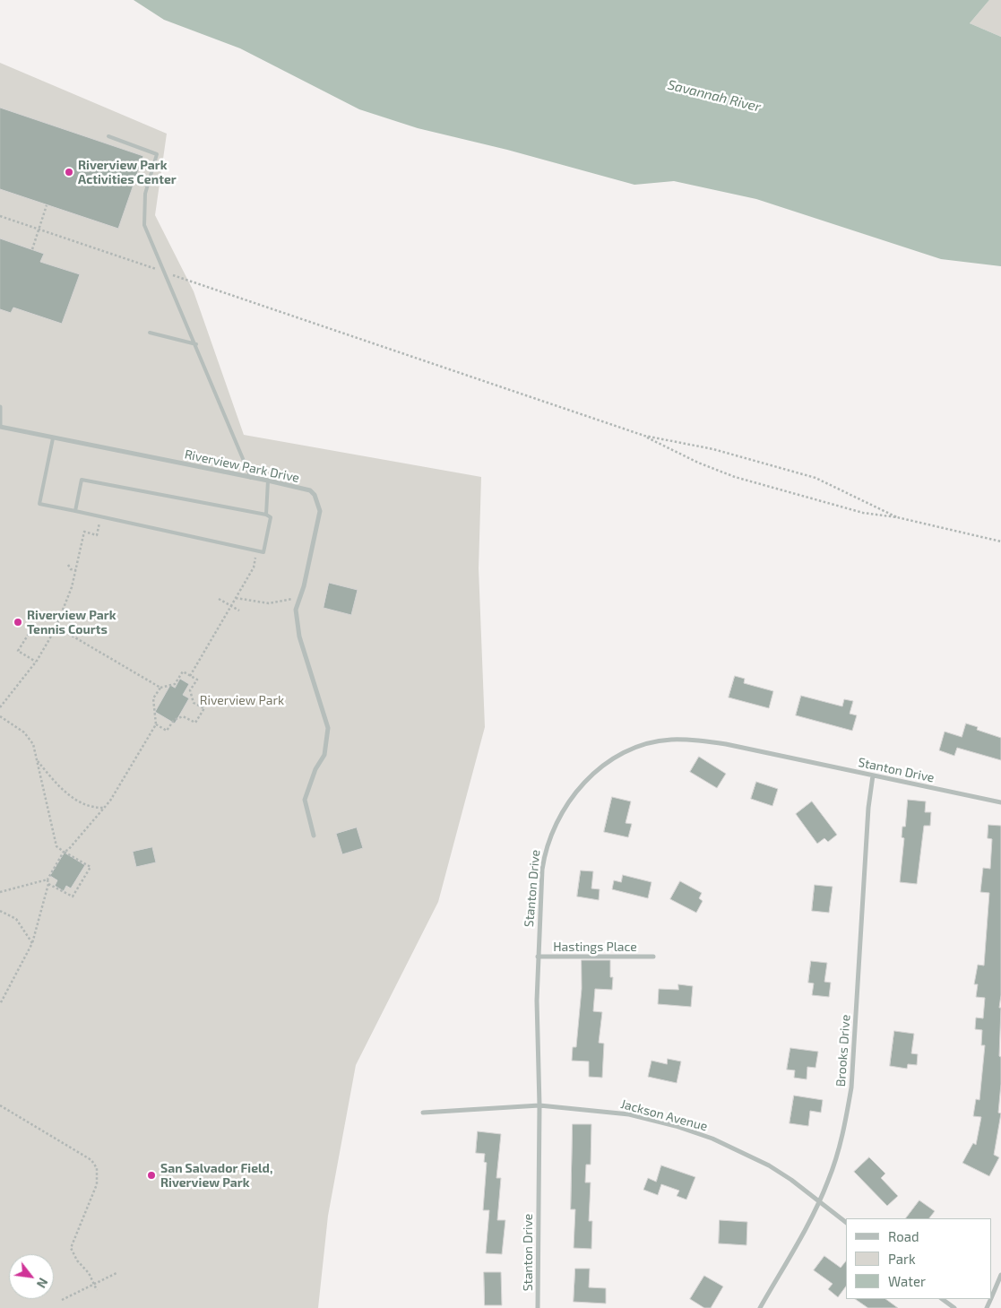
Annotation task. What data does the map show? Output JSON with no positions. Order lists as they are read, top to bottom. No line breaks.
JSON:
{"streets":{"street":["Riverview Park Drive","Stanton Drive","Hastings Place","Brooks Drive","Jackson Avenue"]},"crossings":[["Stanton Drive","Hastings Place"],["Stanton Drive","Brooks Drive"],["Stanton Drive","Jackson Avenue"],["Brooks Drive","Jackson Avenue"]],"water":["Savannah River"],"parks":["Riverview Park"],"places":["Riverview Park Activities Center","Riverview Park Tennis Courts","San Salvador Field, Riverview Park"],"legend":["Road","Park","Water"],"north":"bottom right"}
